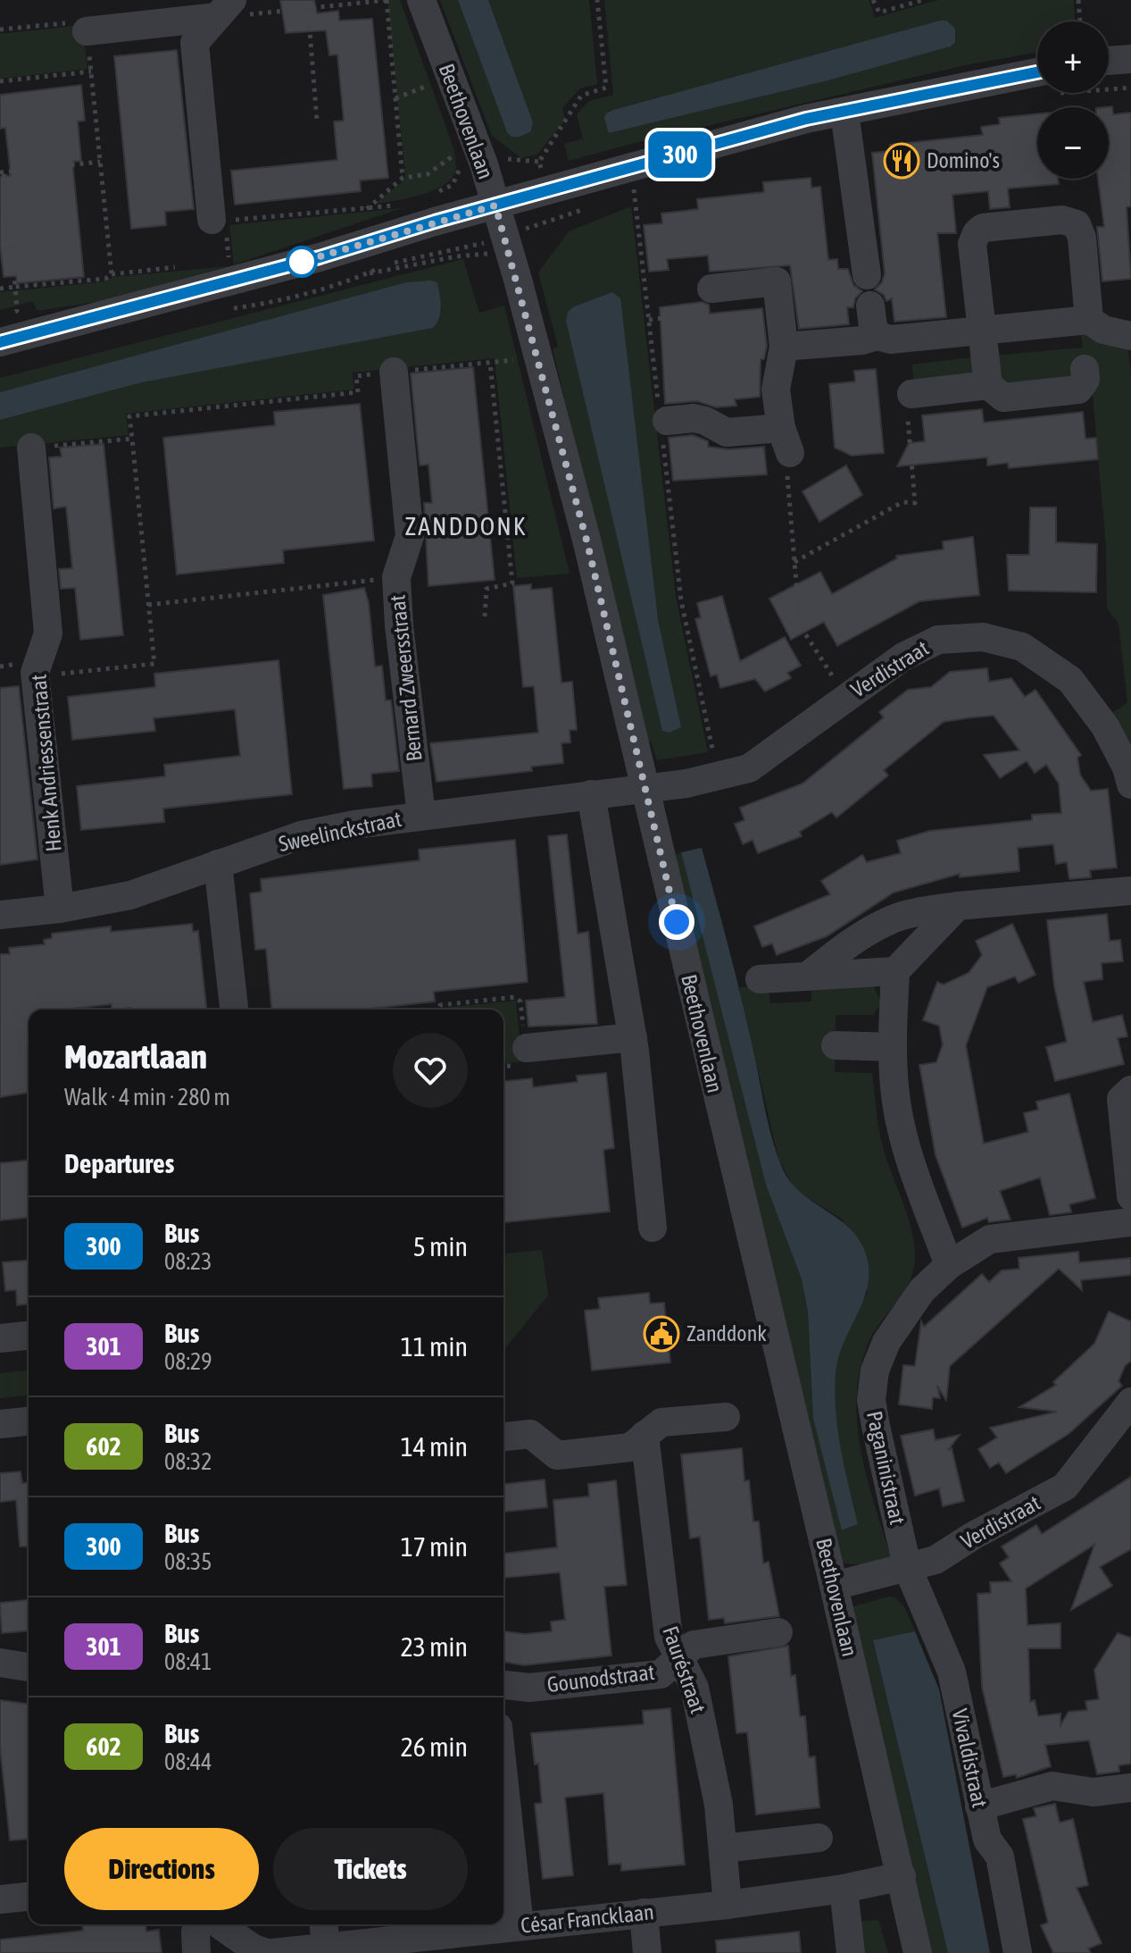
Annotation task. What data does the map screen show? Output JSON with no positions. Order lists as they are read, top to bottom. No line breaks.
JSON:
{"streets":{"street":["Beethovenlaan","Verdistraat","Bernard Zweersstraat","Henk Andriessenstraat","Sweelinckstraat","Paganinistraat","Fauréstraat","Gounodstraat","Vivaldistraat","César Francklaan"]},"crossings":[["Beethovenlaan","Verdistraat"],["Beethovenlaan","Sweelinckstraat"],["Beethovenlaan","César Francklaan"],["Verdistraat","Sweelinckstraat"],["Verdistraat","Paganinistraat"],["Verdistraat","Vivaldistraat"],["Bernard Zweersstraat","Sweelinckstraat"],["Henk Andriessenstraat","Sweelinckstraat"],["Paganinistraat","Vivaldistraat"],["Fauréstraat","Gounodstraat"],["Fauréstraat","César Francklaan"]],"districts":["ZANDDONK"],"places":{"restaurant":["Domino's"],"public building":["Zanddonk"]},"lines":["bus line 300"],"page":{"on_map":"300","map_buttons":["+","−"],"heading":[["Mozartlaan","Walk · 4 min · 280 m"],"Departures"],"list":[{"mark":"300","name":"Bus","note":"08:23","value":"5 min"},{"mark":"301","name":"Bus","note":"08:29","value":"11 min"},{"mark":"602","name":"Bus","note":"08:32","value":"14 min"},{"mark":"300","name":"Bus","note":"08:35","value":"17 min"},{"mark":"301","name":"Bus","note":"08:41","value":"23 min"},{"mark":"602","name":"Bus","note":"08:44","value":"26 min"}],"buttons":["Directions","Tickets"]}}
